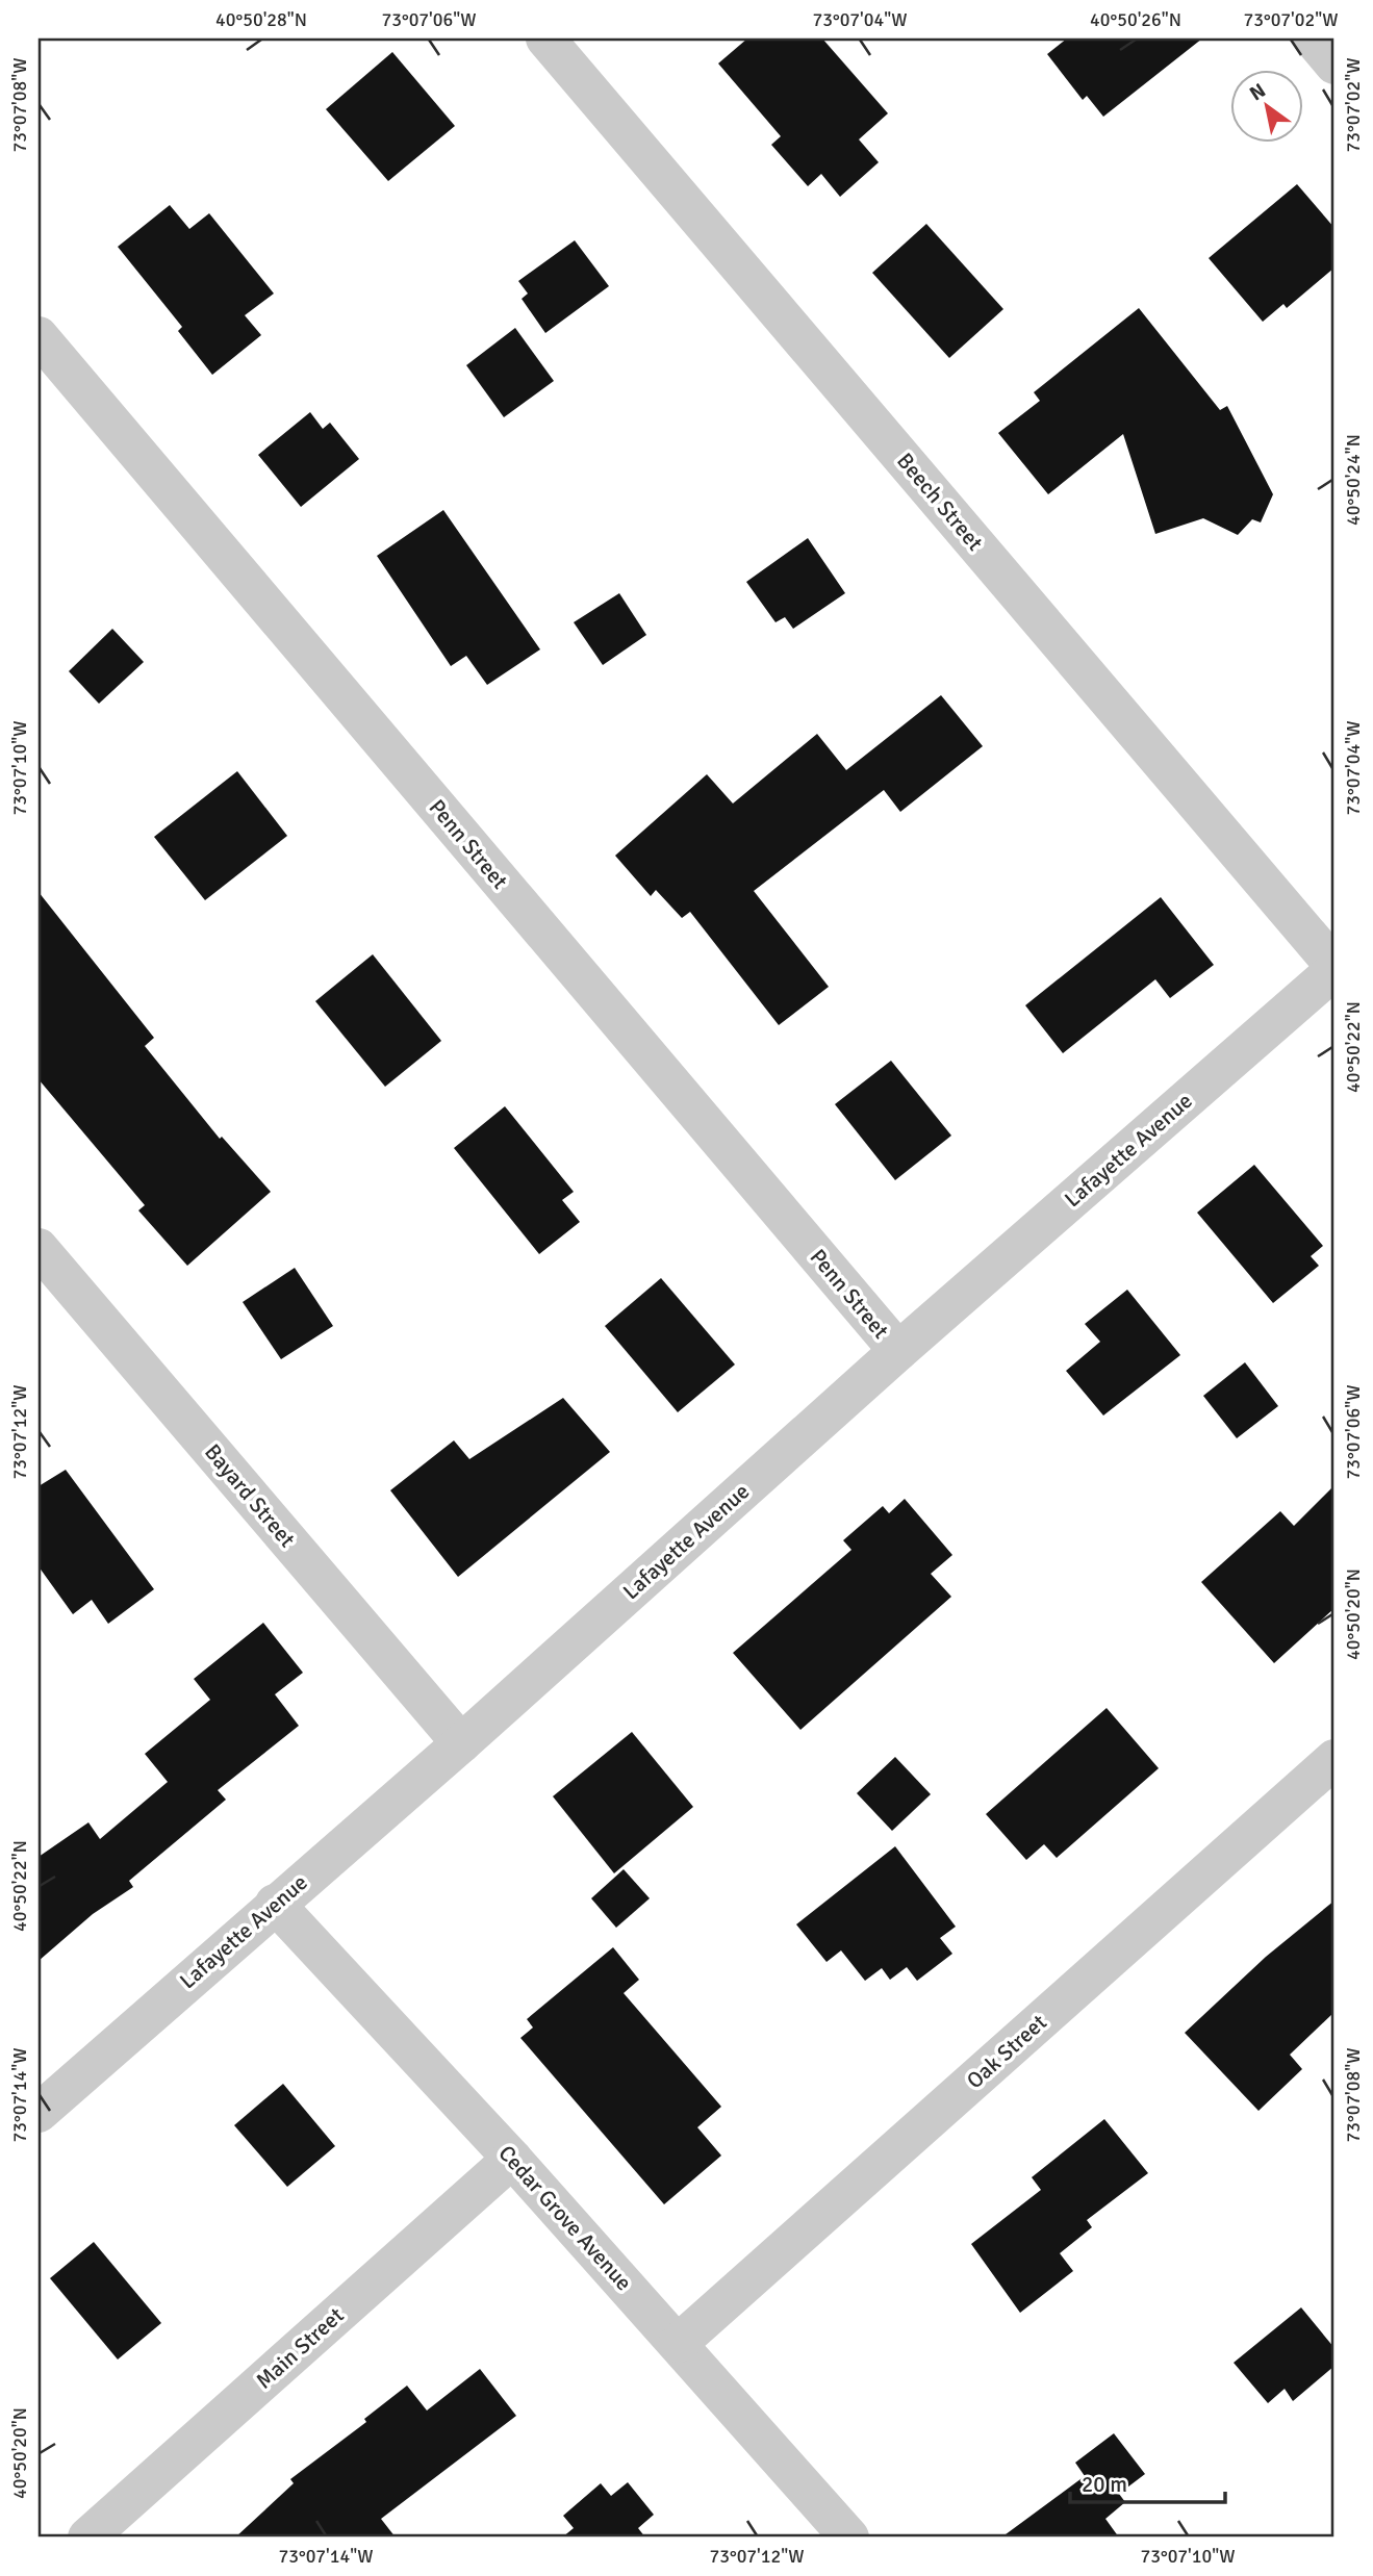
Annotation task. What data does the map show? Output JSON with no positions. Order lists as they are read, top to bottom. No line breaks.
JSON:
{"streets":{"street":["Beech Street","Penn Street","Lafayette Avenue","Bayard Street","Oak Street","Cedar Grove Avenue","Main Street"]},"crossings":[["Beech Street","Lafayette Avenue"],["Penn Street","Lafayette Avenue"],["Lafayette Avenue","Bayard Street"],["Lafayette Avenue","Cedar Grove Avenue"],["Oak Street","Cedar Grove Avenue"],["Cedar Grove Avenue","Main Street"]],"scale_bar":"20 m","north":"top left","coordinates":["40°50'28\"N","73°07'06\"W","73°07'04\"W","40°50'26\"N","73°07'02\"W","73°07'08\"W","40°50'24\"N","73°07'10\"W","40°50'22\"N","73°07'12\"W","40°50'20\"N","73°07'14\"W"]}
